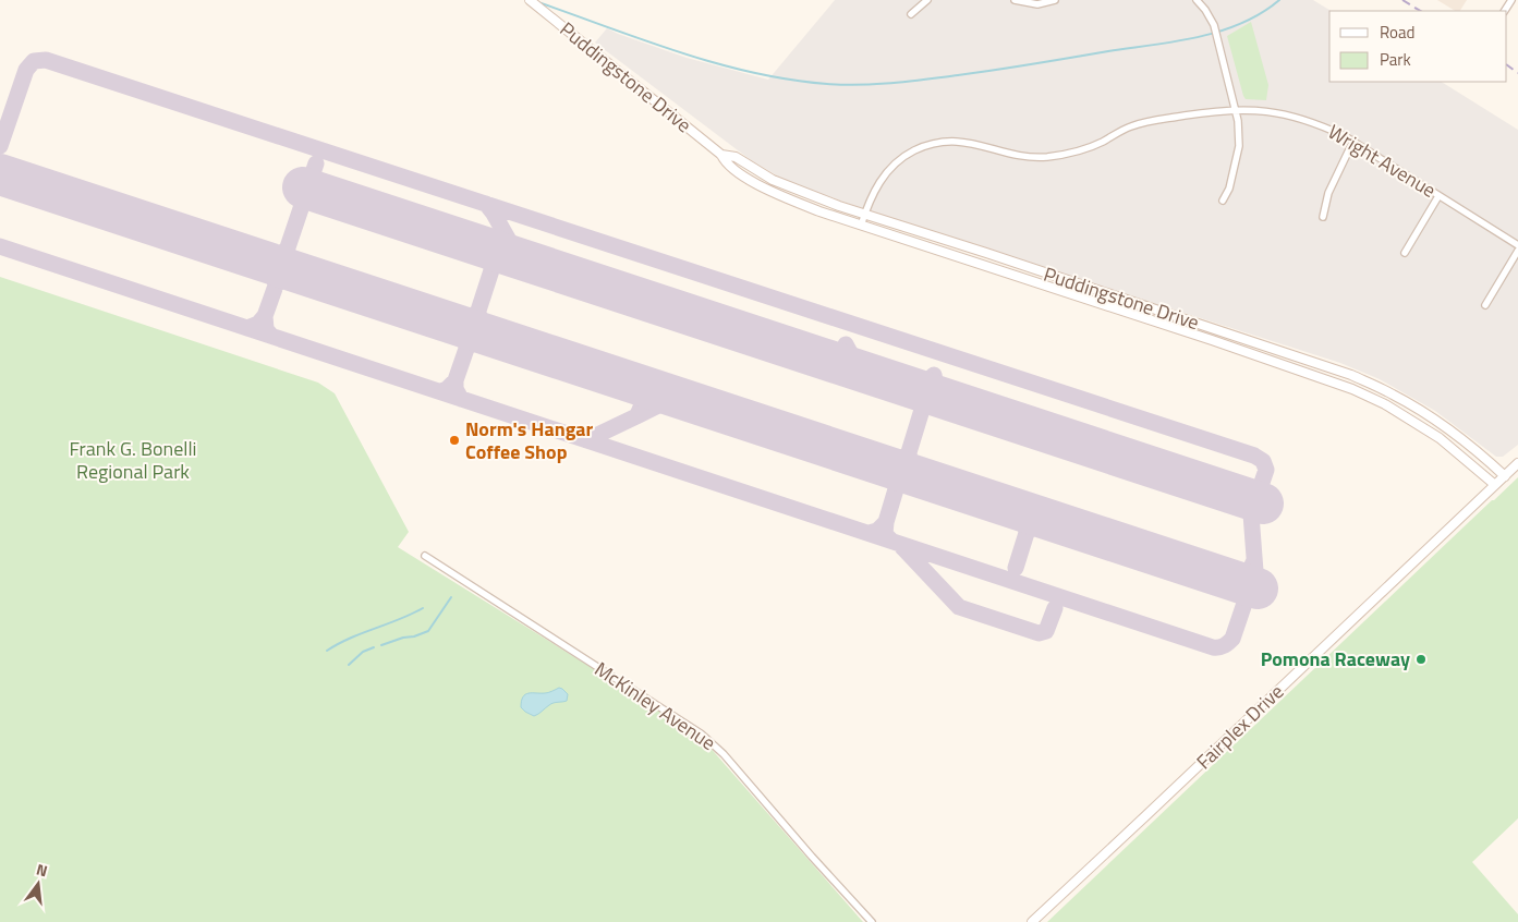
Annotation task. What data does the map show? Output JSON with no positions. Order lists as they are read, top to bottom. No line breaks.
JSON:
{"streets":{"street":["Puddingstone Drive","Wright Avenue","McKinley Avenue","Fairplex Drive"]},"crossings":[["Puddingstone Drive","Wright Avenue"],["Puddingstone Drive","Fairplex Drive"]],"parks":["Frank G. Bonelli Regional Park"],"places":["Norm's Hangar Coffee Shop","Pomona Raceway"],"legend":["Road","Park"],"north":"top"}
